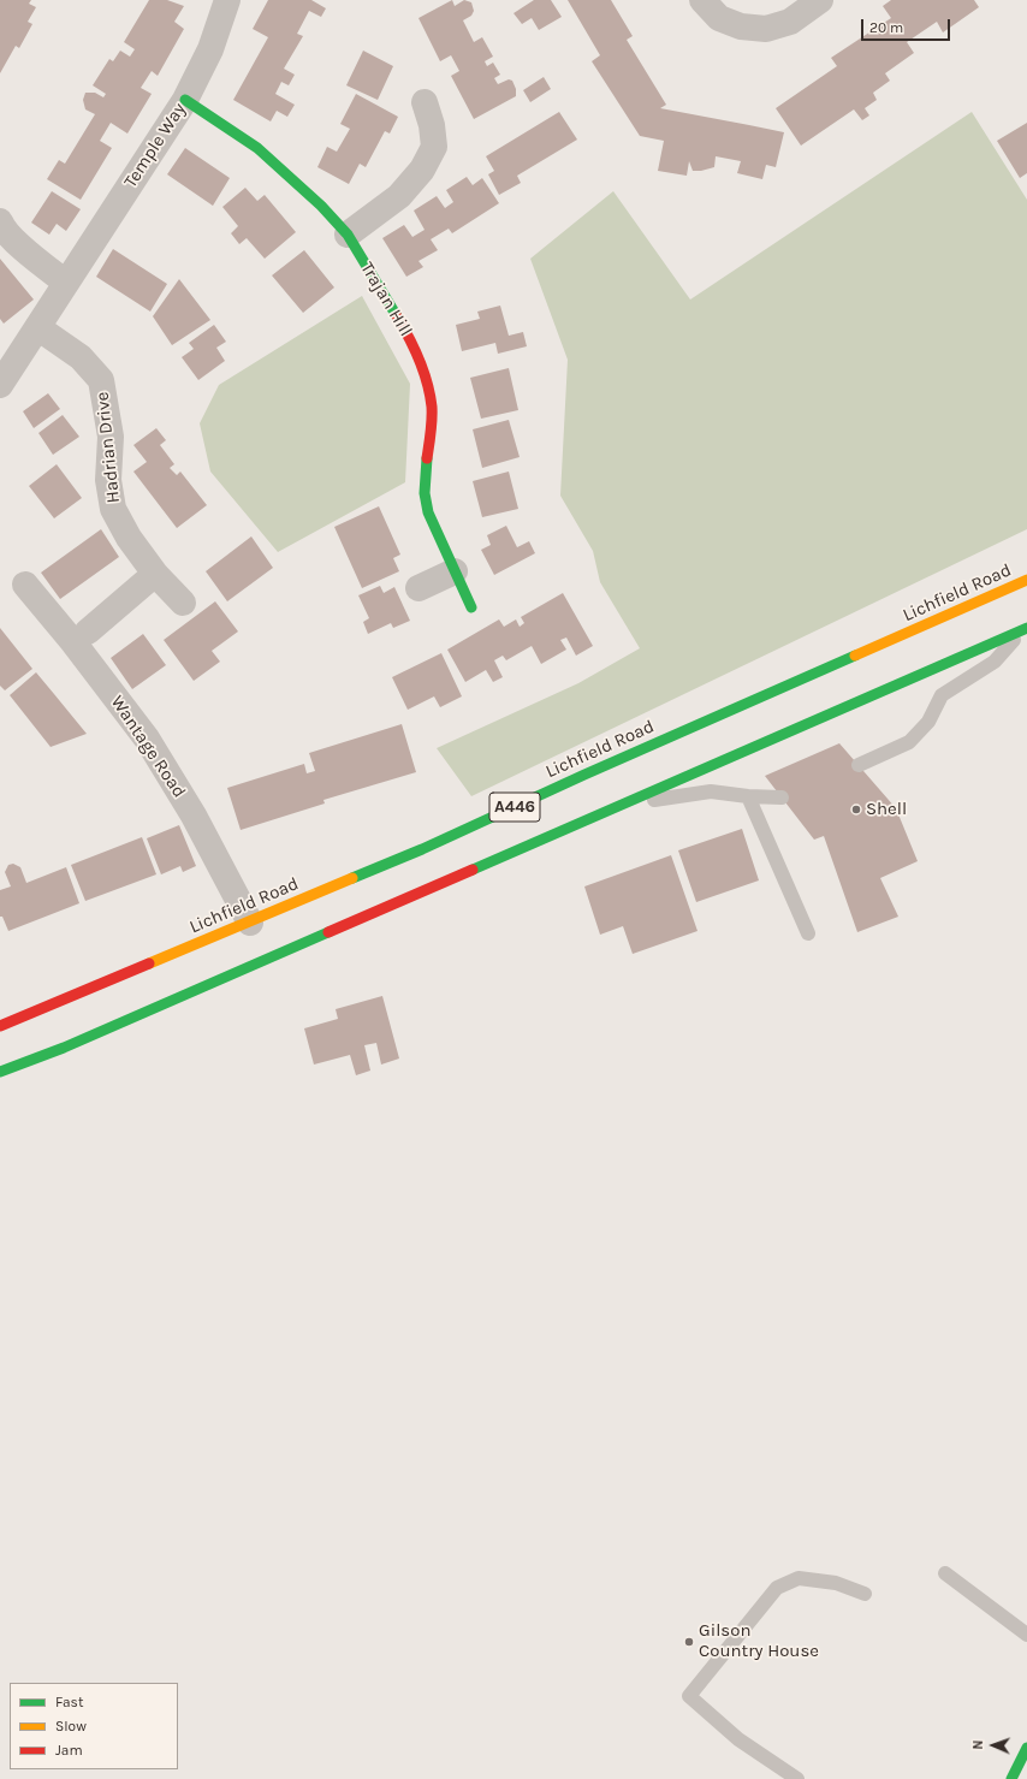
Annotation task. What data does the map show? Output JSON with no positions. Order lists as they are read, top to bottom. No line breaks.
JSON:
{"streets":{"main road":["Trajan Hill","Lichfield Road","A446"],"street":["Temple Way","Hadrian Drive","Wantage Road"]},"crossings":[["Temple Way","Trajan Hill"],["Temple Way","Hadrian Drive"],["Lichfield Road","Wantage Road"]],"places":["Shell","Gilson Country House"],"legend":["Fast","Slow","Jam"],"scale_bar":"20 m","north":"left"}
